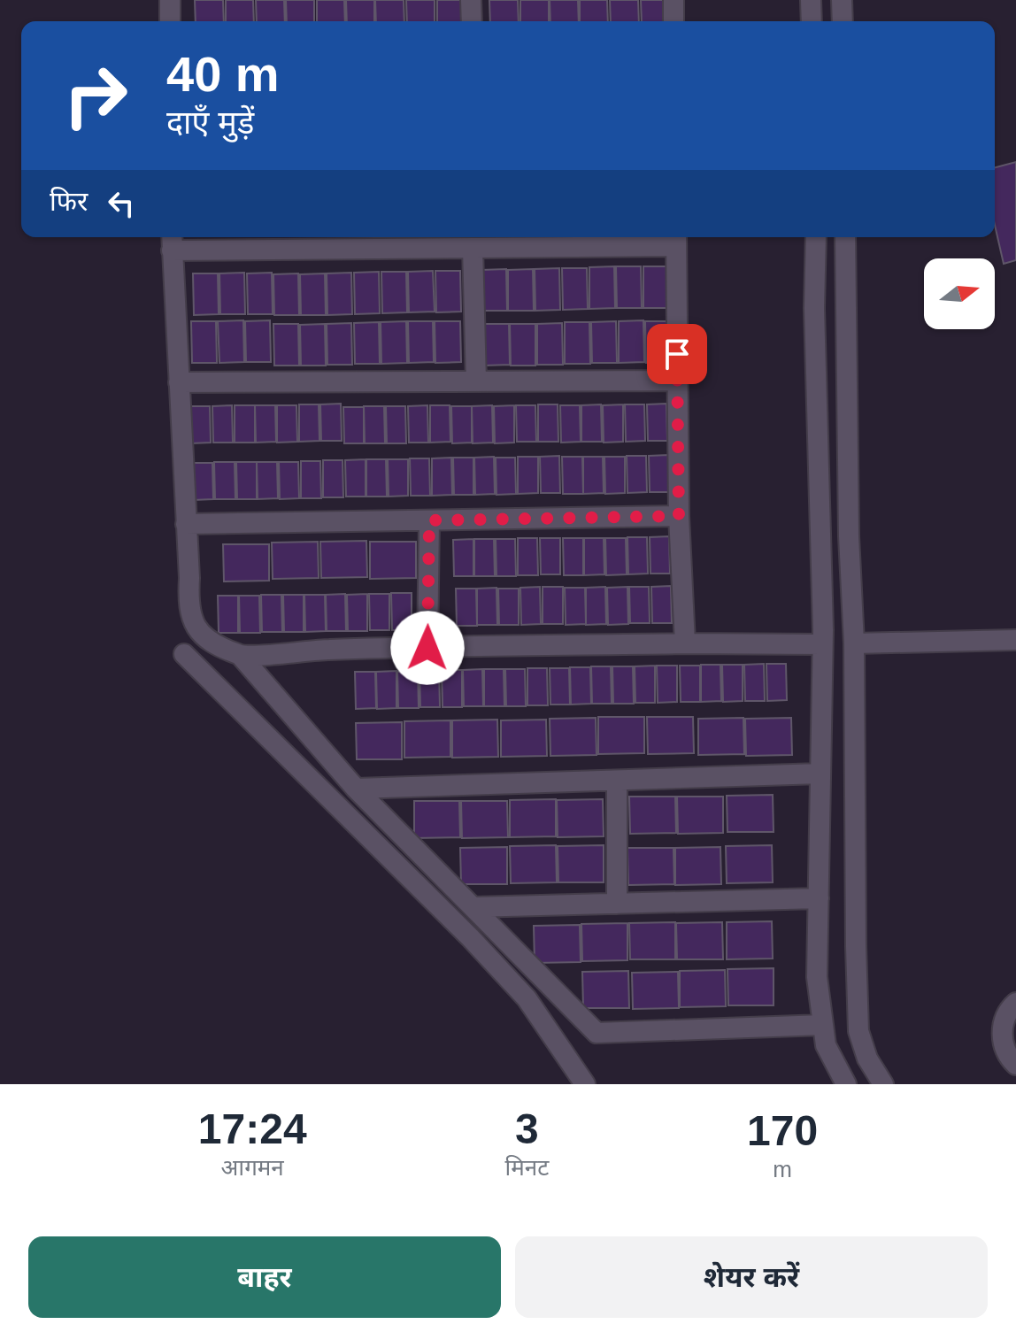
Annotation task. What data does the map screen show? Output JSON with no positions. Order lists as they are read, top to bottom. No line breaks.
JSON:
{"north":"right","page":{"turn":["40 m","दाएँ मुड़ें"],"then":"फिर","eta":["17:24","आगमन","3","मिनट","170","m"],"buttons":["बाहर","शेयर करें"]}}
